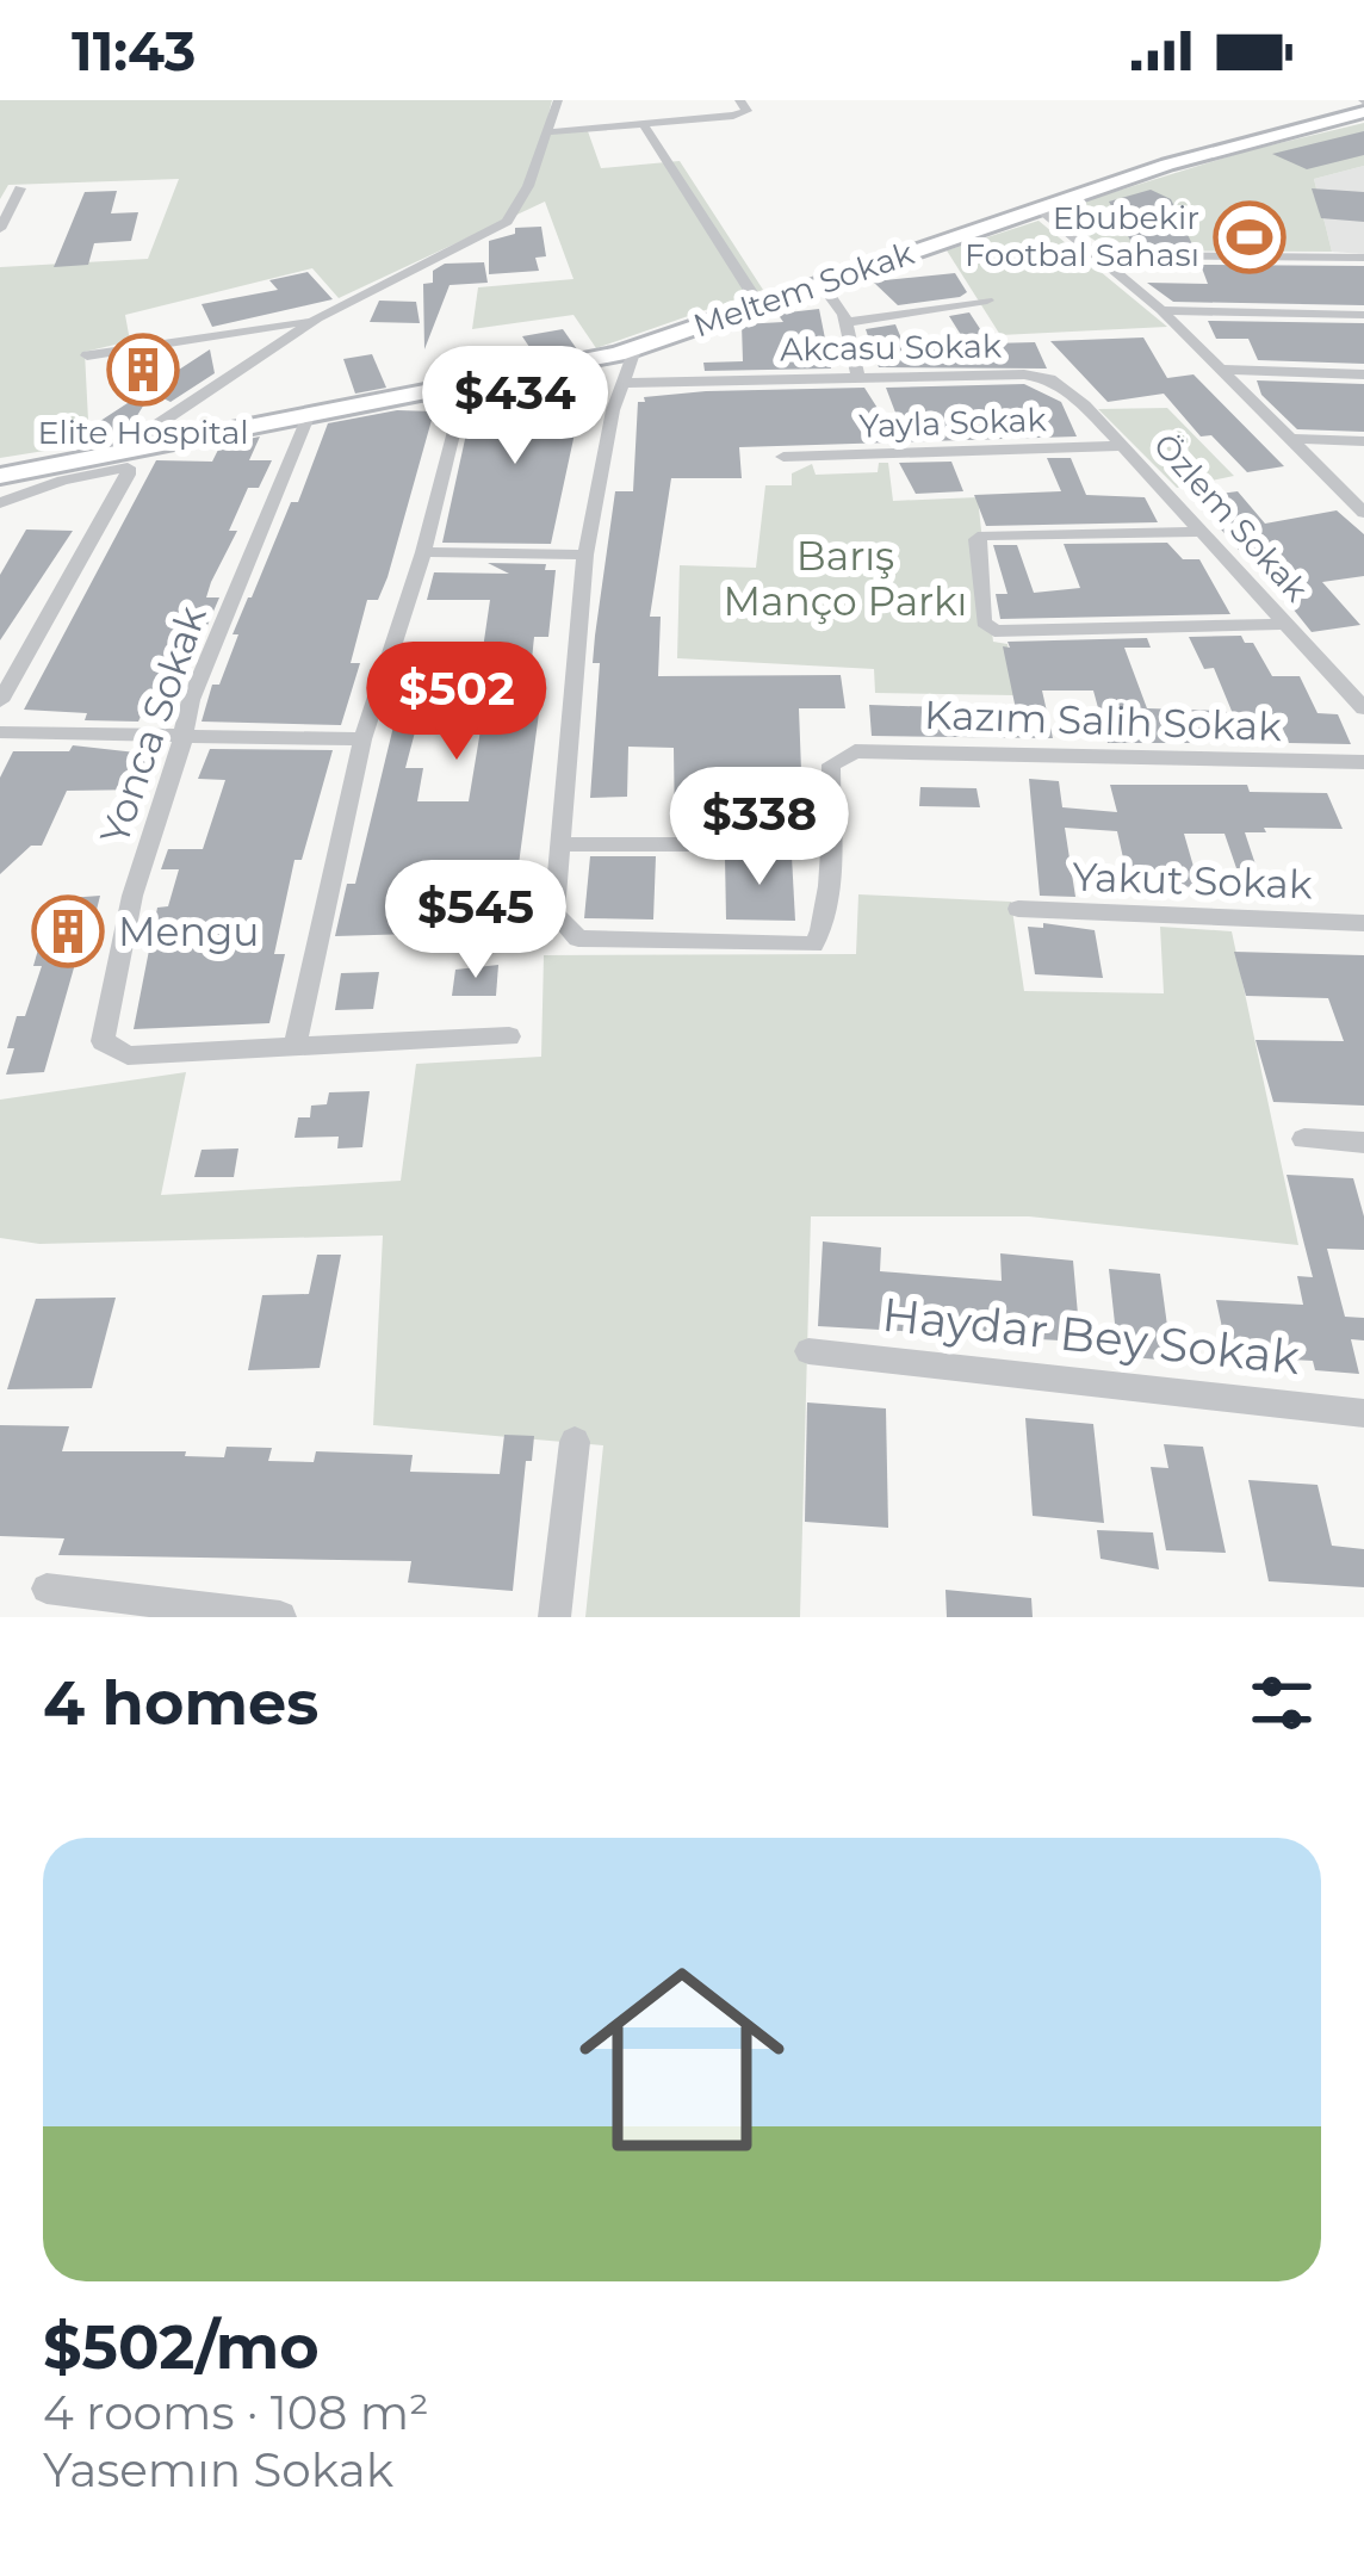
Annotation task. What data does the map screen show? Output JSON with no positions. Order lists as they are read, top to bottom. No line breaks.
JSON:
{"streets":{"main road":["Meltem Sokak"],"street":["Akcasu Sokak","Yayla Sokak","Özlem Sokak","Kazım Salih Sokak","Yonca Sokak","Yakut Sokak","Haydar Bey Sokak"]},"crossings":[["Meltem Sokak","Akcasu Sokak"],["Meltem Sokak","Yonca Sokak"],["Akcasu Sokak","Özlem Sokak"],["Yayla Sokak","Özlem Sokak"]],"parks":["Barış Manço Parkı"],"places":{"sports":["Ebubekir Footbal Sahası"],"building":["Elite Hospital","Mengu"]},"page":{"status":"11:43","price":["$434","$502","$338","$545"],"heading":"4 homes","list":[{"name":"$502/mo","note":"4 rooms · 108 m² · Yasemın Sokak"}]}}
